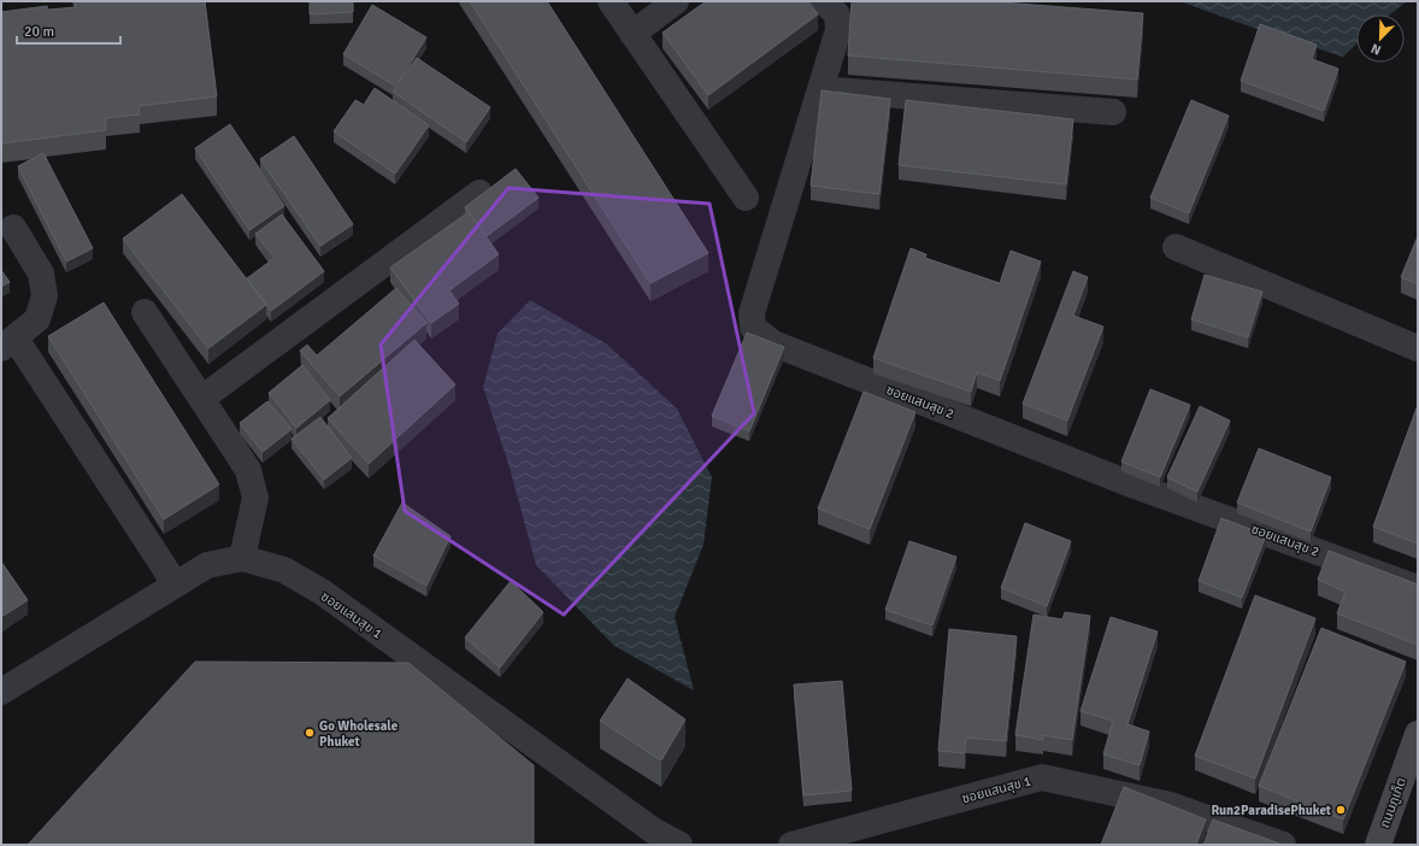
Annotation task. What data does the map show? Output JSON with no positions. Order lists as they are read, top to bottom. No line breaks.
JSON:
{"streets":{"main road":["ถนนภูเก็ต"],"street":["ซอยแสนสุข 2","ซอยแสนสุข 1"]},"places":["Go Wholesale Phuket","Run2ParadisePhuket"],"scale_bar":"20 m","north":"bottom left"}
